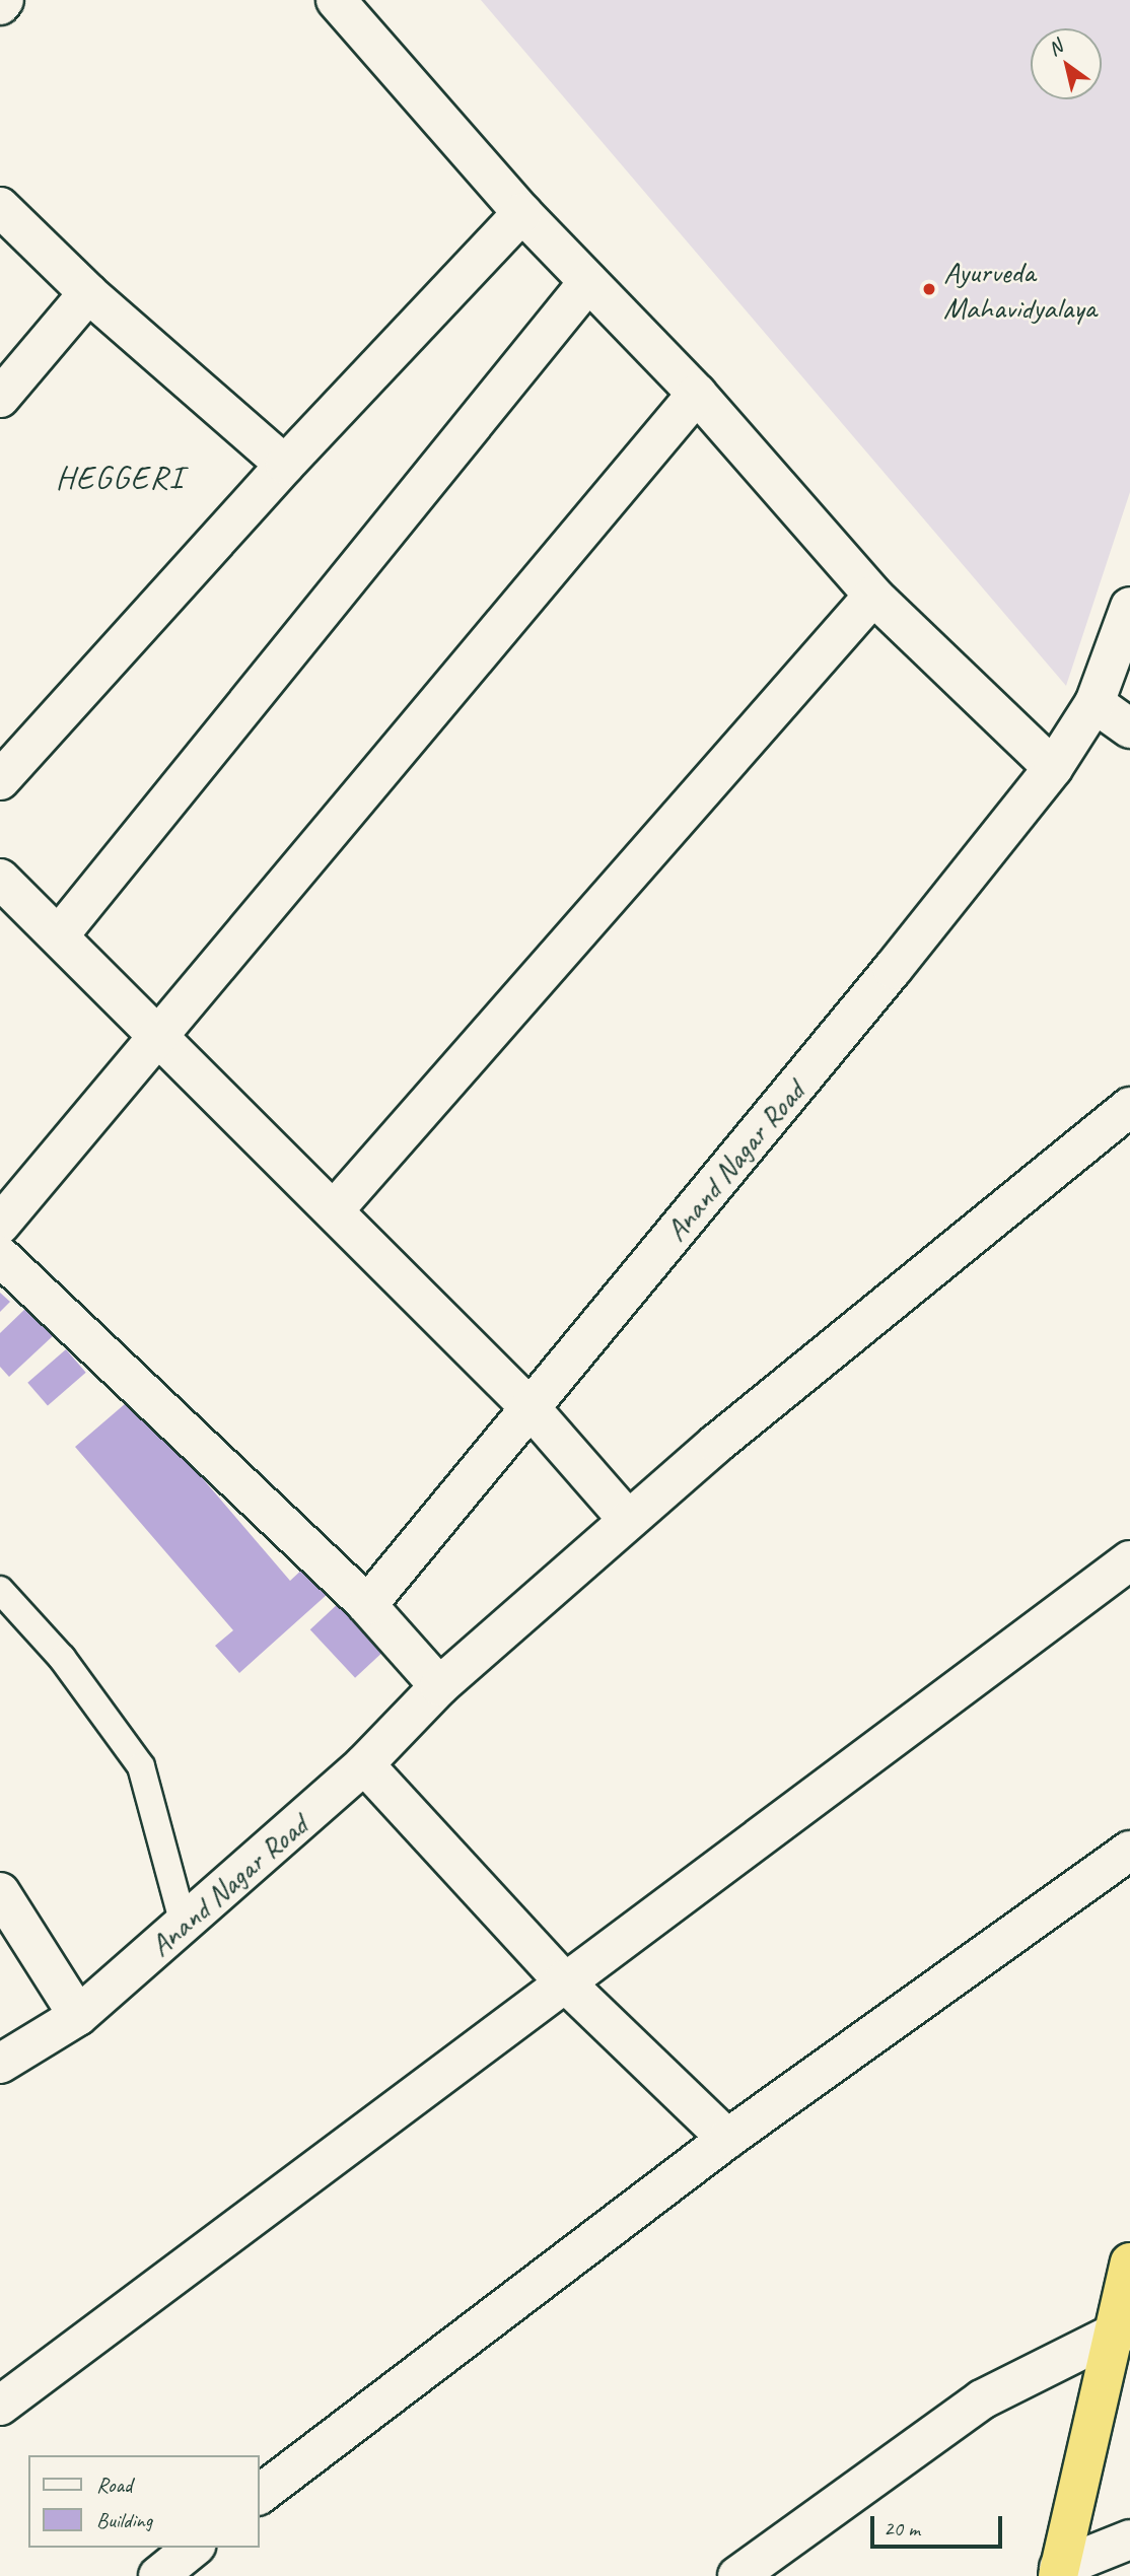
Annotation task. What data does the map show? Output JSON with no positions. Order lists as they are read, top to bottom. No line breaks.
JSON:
{"streets":{"street":["Anand Nagar Road"]},"districts":["HEGGERI"],"places":["Ayurveda Mahavidyalaya"],"legend":["Road","Building"],"scale_bar":"20 m","north":"top left"}
